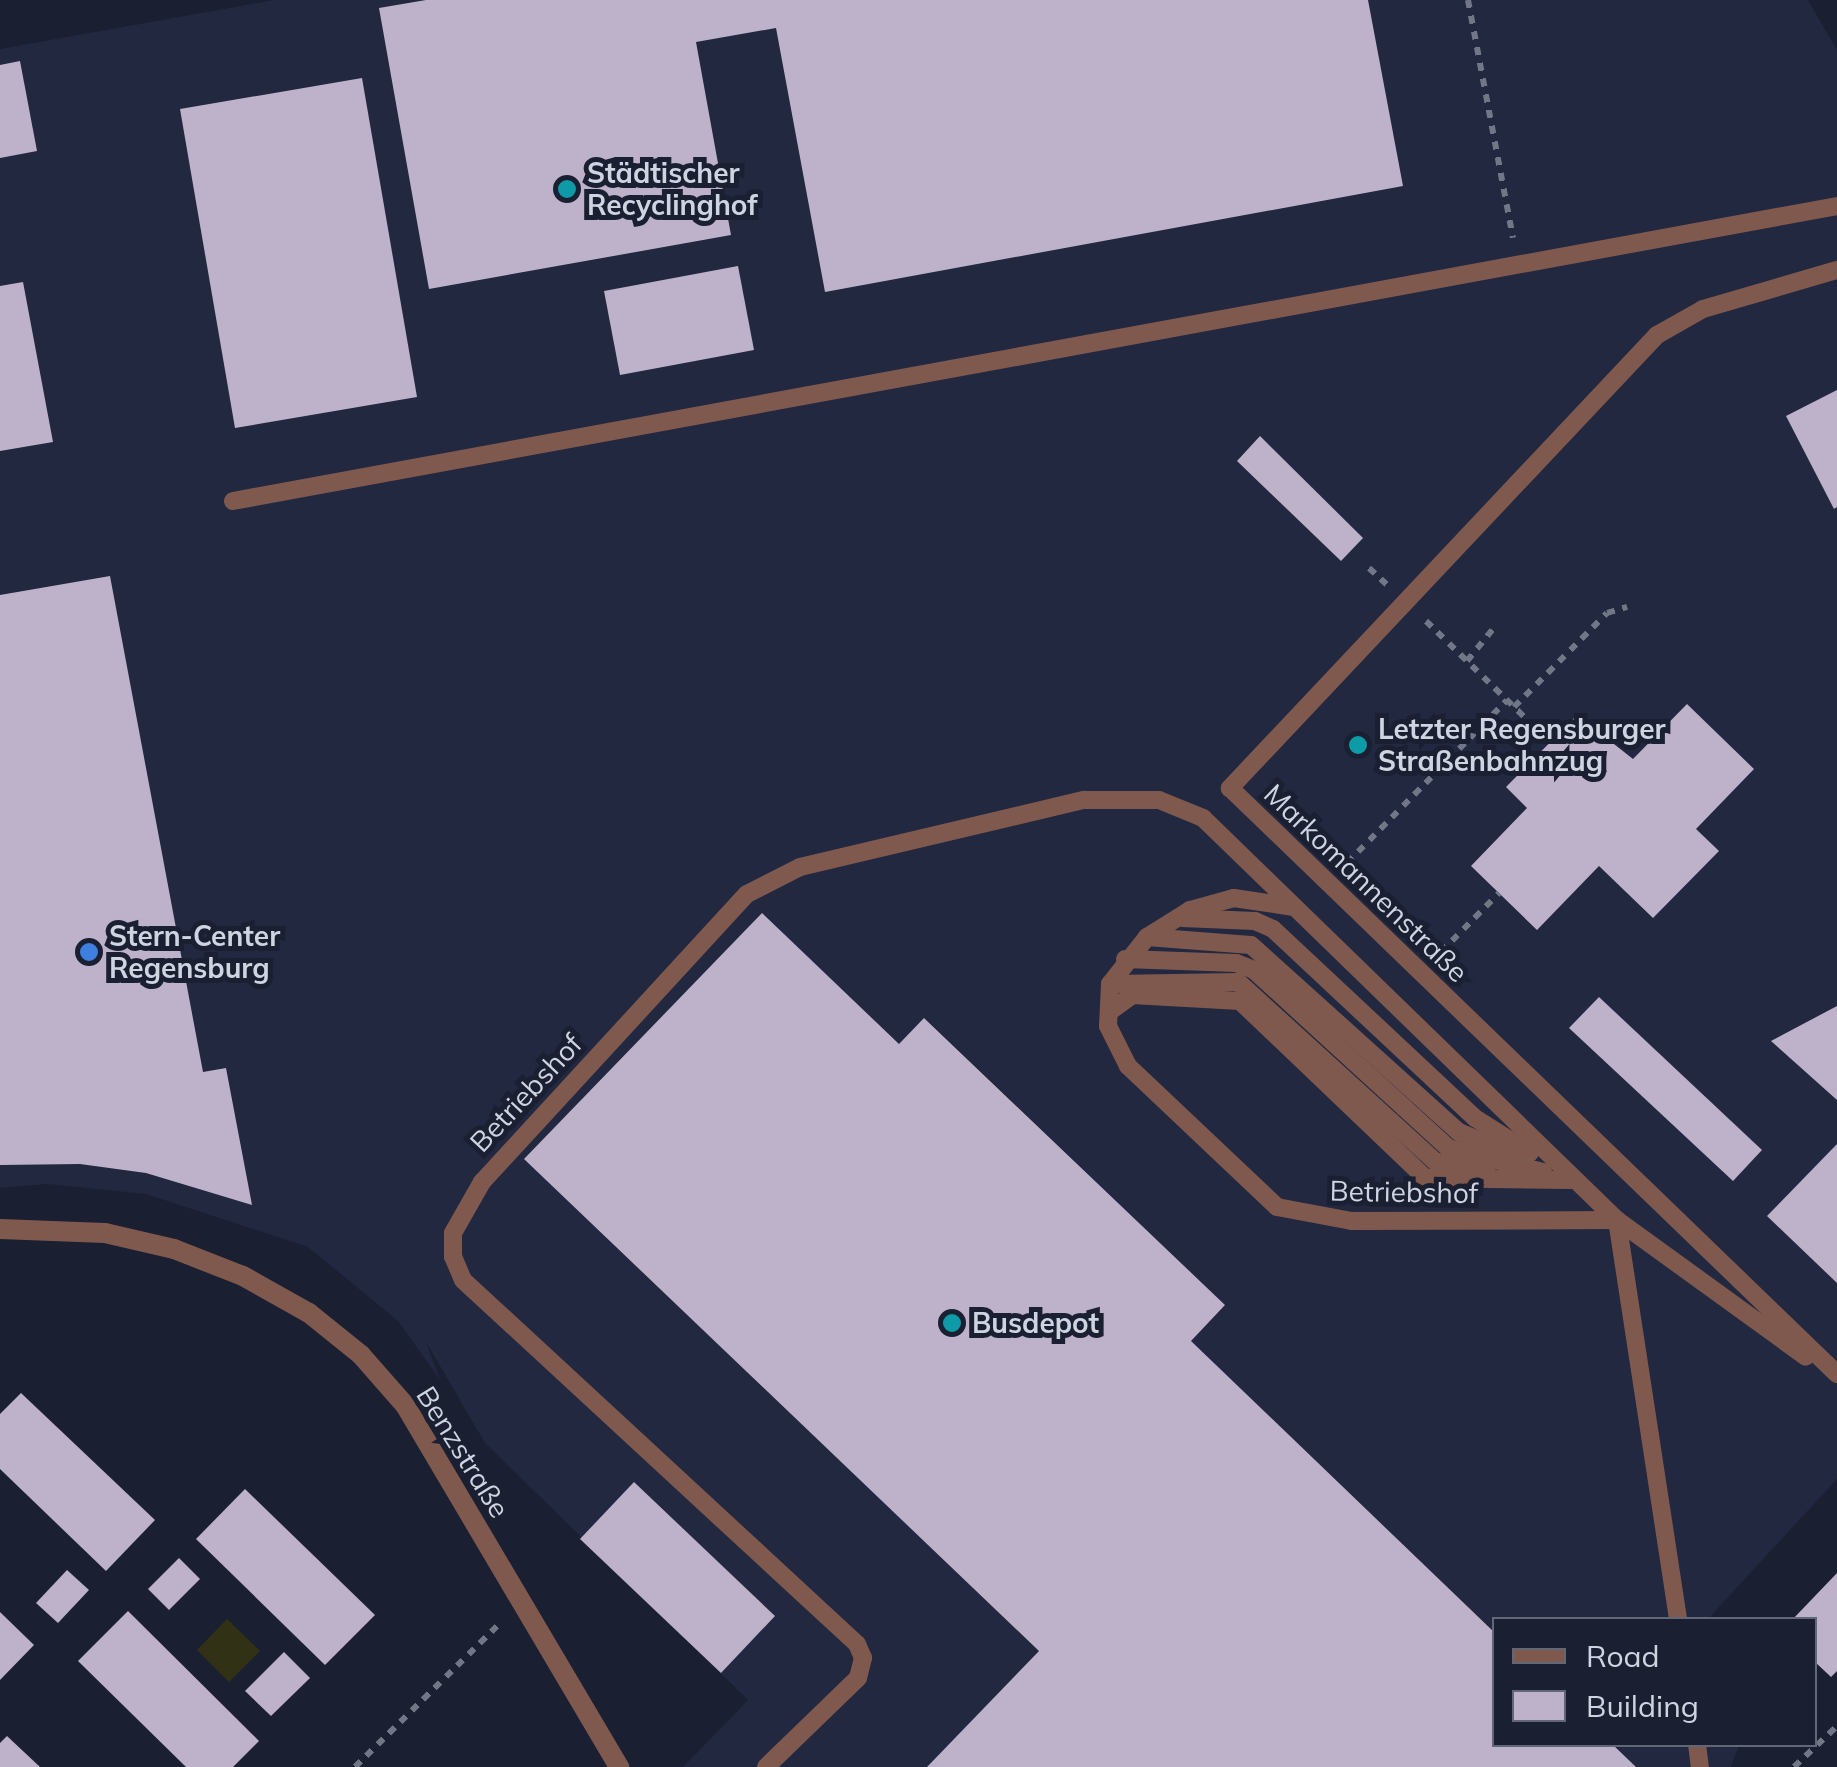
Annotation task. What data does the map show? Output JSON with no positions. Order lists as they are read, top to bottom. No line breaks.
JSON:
{"streets":{"street":["Benzstraße"],"lane":["Markomannenstraße","Betriebshof"]},"crossings":[["Markomannenstraße","Betriebshof"]],"places":["Städtischer Recyclinghof","Letzter Regensburger Straßenbahnzug","Stern-Center Regensburg","Busdepot"],"legend":["Road","Building"]}
